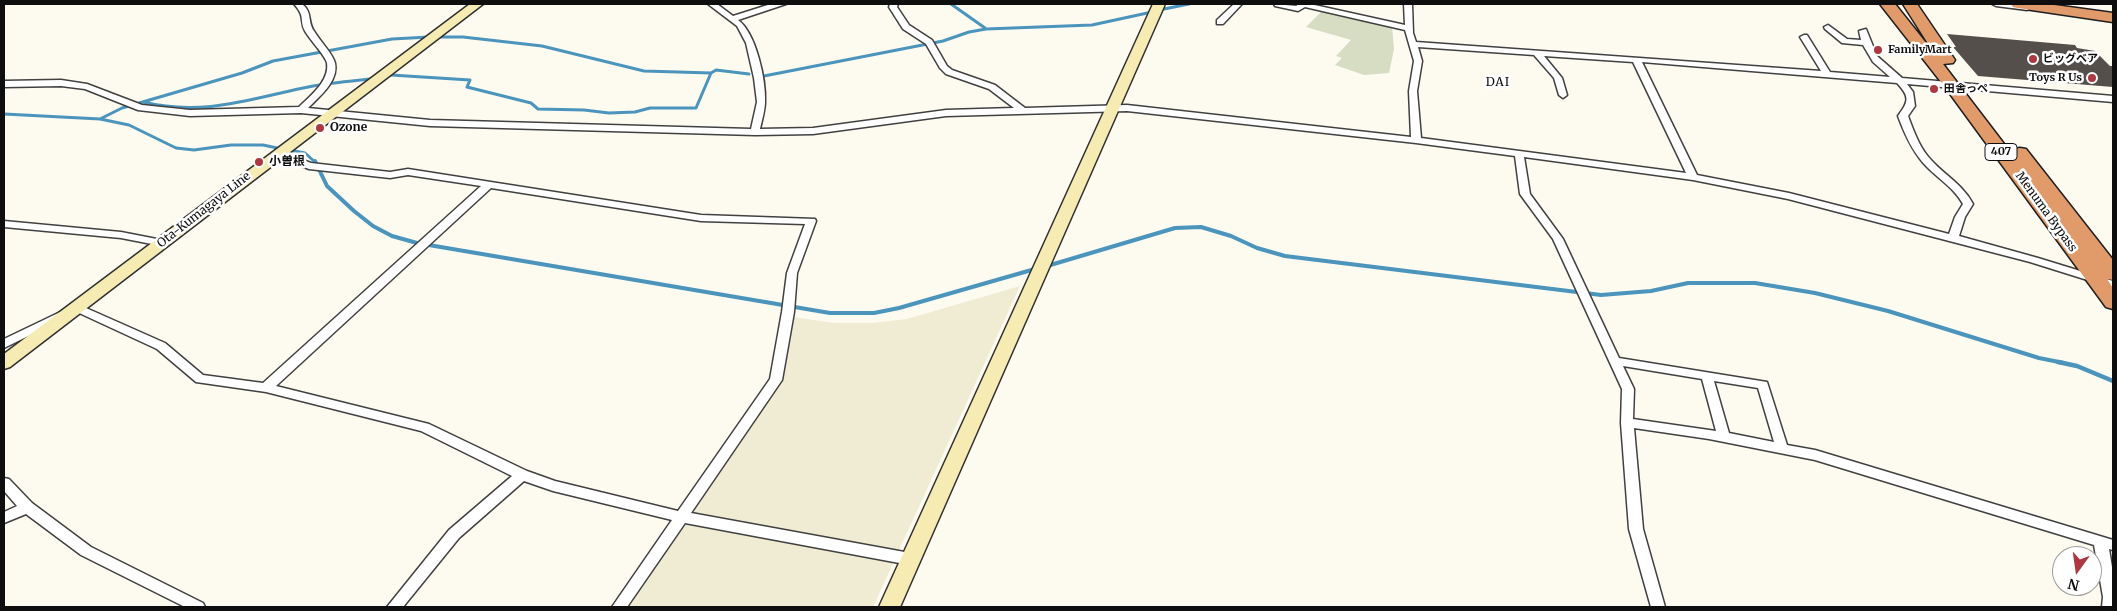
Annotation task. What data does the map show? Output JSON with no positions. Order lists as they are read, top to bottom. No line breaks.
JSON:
{"streets":{"highway":["407","Menuma Bypass"],"street":["Ota-Kumagaya Line"]},"districts":["DAI"],"places":["FamilyMart","ビッグベア","Toys R Us","田舎っぺ","Ozone","小曽根"],"north":"bottom"}
